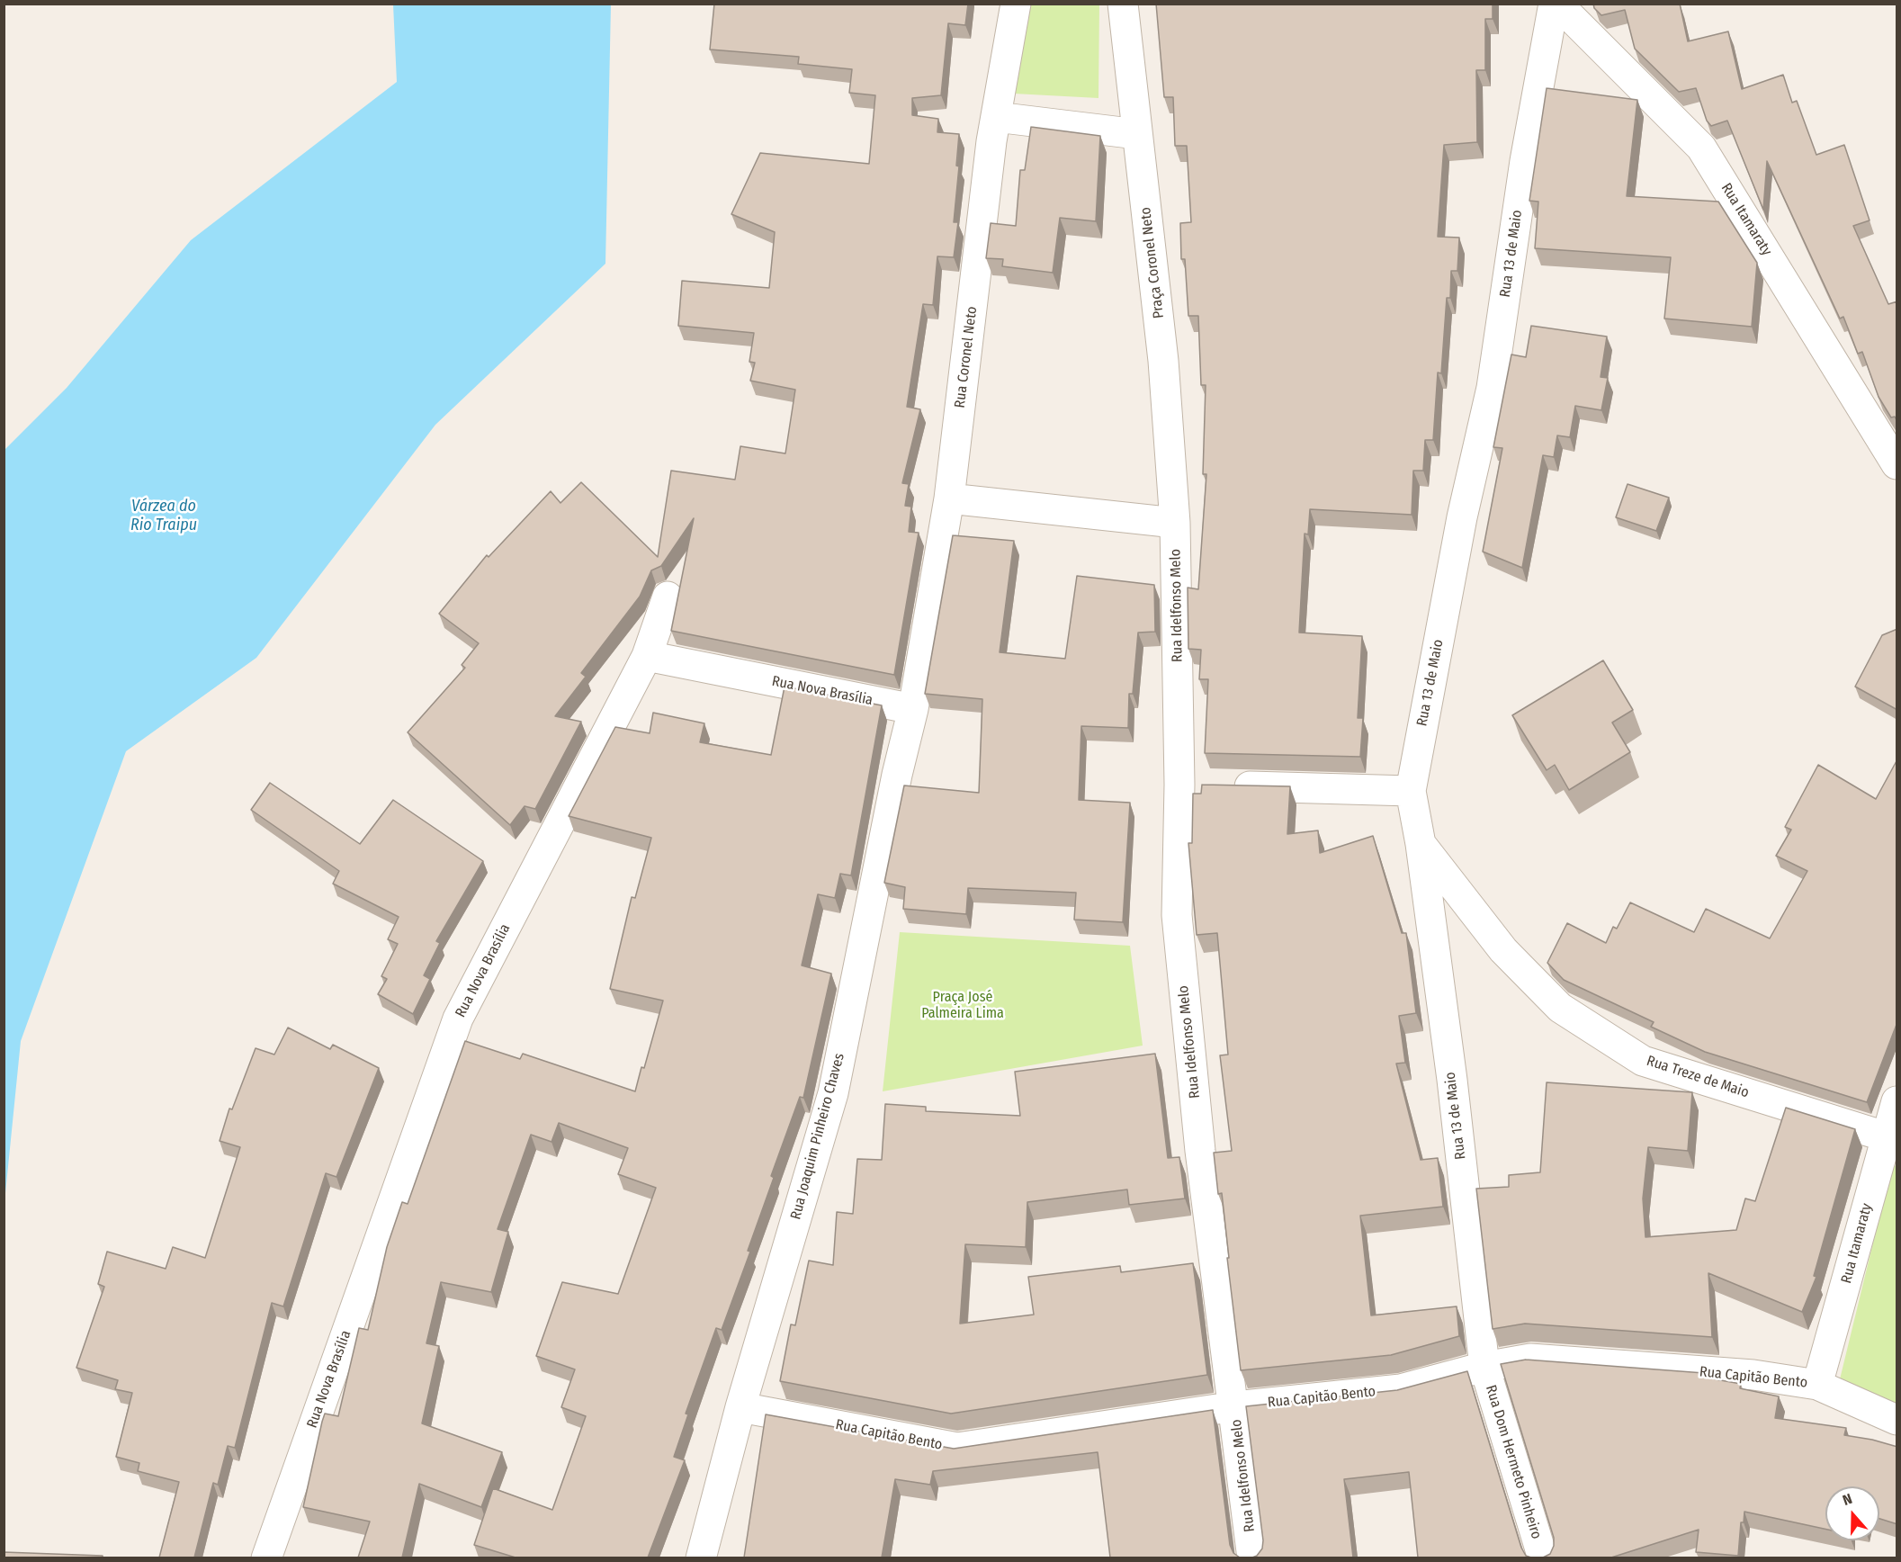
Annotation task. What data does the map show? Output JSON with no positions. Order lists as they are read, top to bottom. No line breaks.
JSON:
{"streets":{"street":["Rua Itamaraty","Rua 13 de Maio","Praça Coronel Neto","Rua Coronel Neto","Rua Idelfonso Melo","Rua Nova Brasília","Rua Treze de Maio","Rua Joaquim Pinheiro Chaves","Rua Capitão Bento","Rua Dom Hermeto Pinheiro"]},"crossings":[["Rua Itamaraty","Rua 13 de Maio"],["Rua Itamaraty","Rua Treze de Maio"],["Rua Itamaraty","Rua Capitão Bento"],["Rua 13 de Maio","Rua Treze de Maio"],["Rua 13 de Maio","Rua Capitão Bento"],["Rua 13 de Maio","Rua Dom Hermeto Pinheiro"],["Praça Coronel Neto","Rua Idelfonso Melo"],["Rua Coronel Neto","Rua Nova Brasília"],["Rua Coronel Neto","Rua Joaquim Pinheiro Chaves"],["Rua Idelfonso Melo","Rua Capitão Bento"],["Rua Nova Brasília","Rua Joaquim Pinheiro Chaves"],["Rua Joaquim Pinheiro Chaves","Rua Capitão Bento"],["Rua Capitão Bento","Rua Dom Hermeto Pinheiro"]],"water":["Várzea do Rio Traipu"],"parks":["Praça José Palmeira Lima"],"north":"top"}
